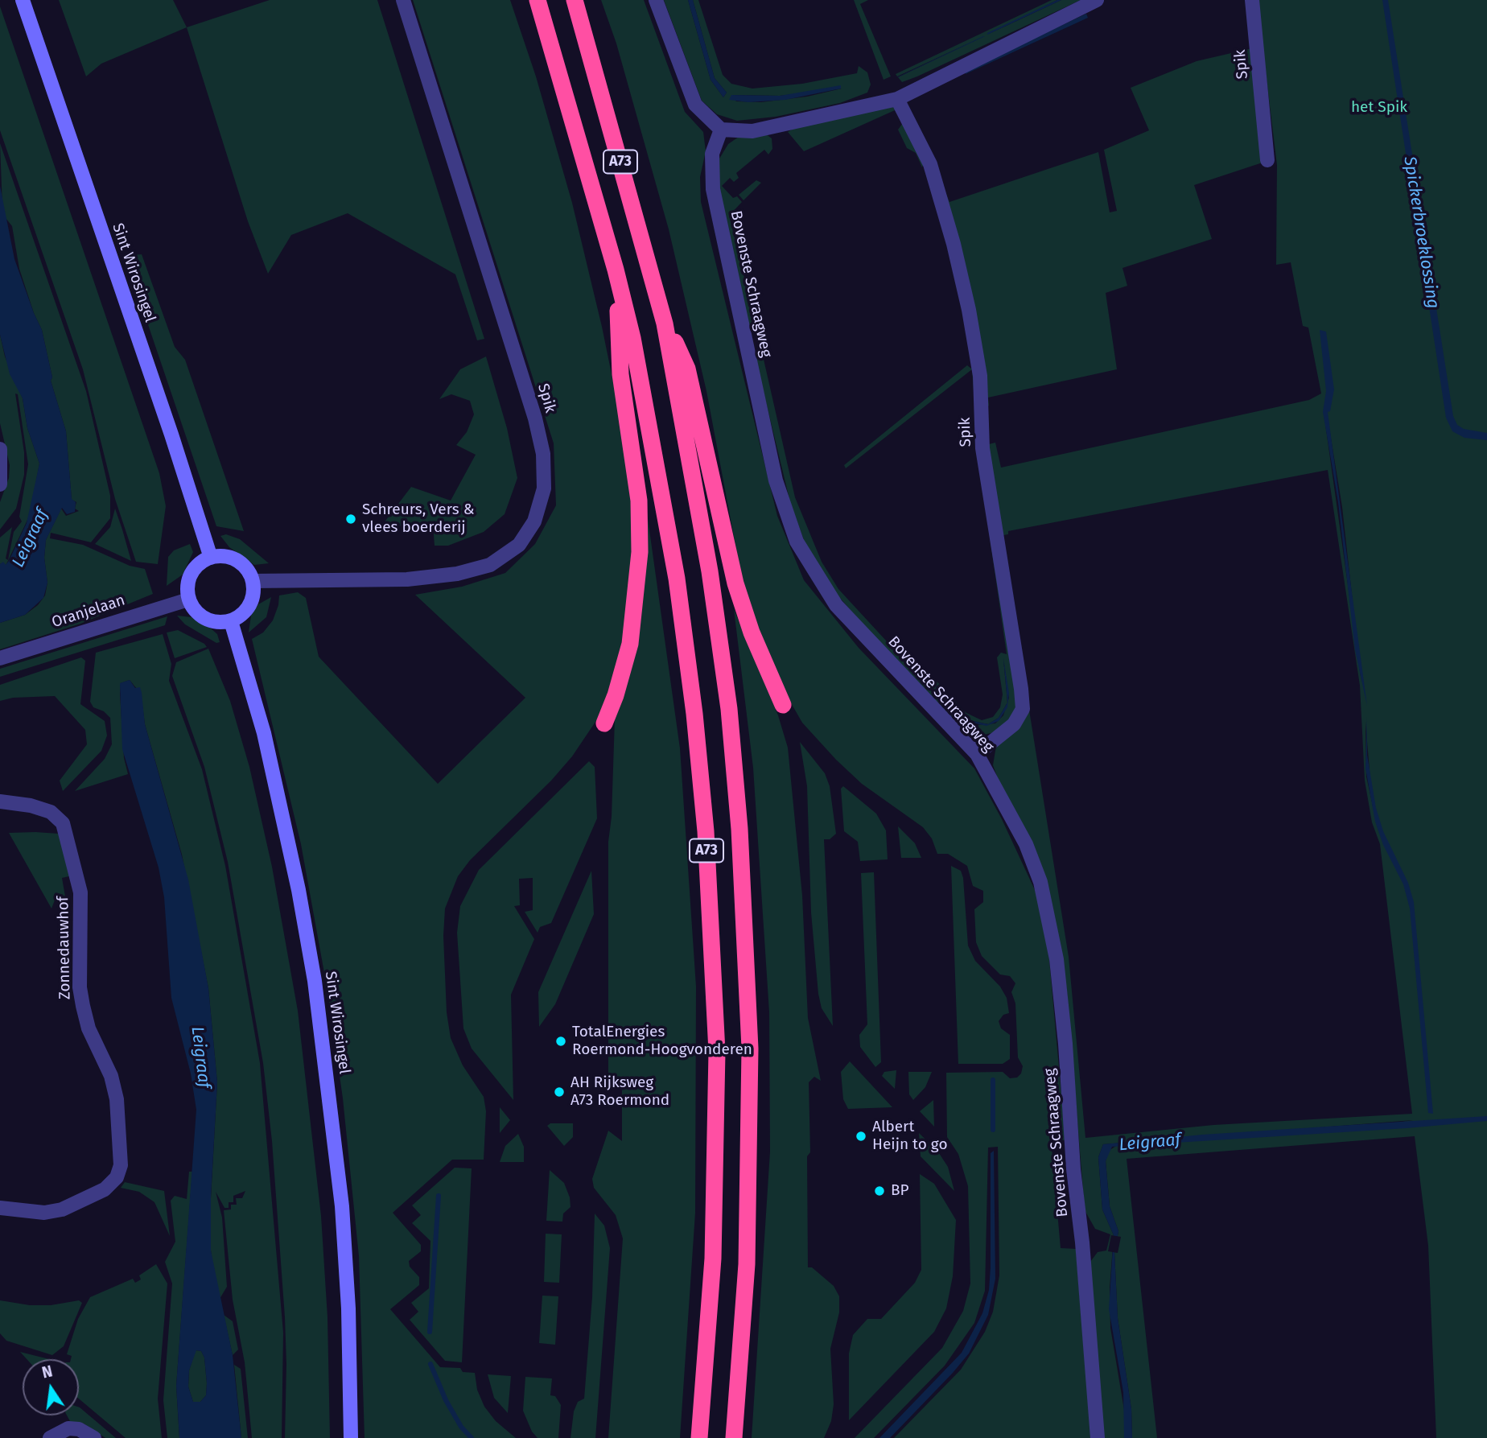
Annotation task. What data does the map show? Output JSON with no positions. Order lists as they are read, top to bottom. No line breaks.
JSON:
{"streets":{"highway":["A73"],"main road":["Sint Wirosingel"],"street":["Spik","Bovenste Schraagweg","Oranjelaan","Zonnedauwhof"]},"crossings":[["Spik","Sint Wirosingel"],["Spik","Bovenste Schraagweg"],["Spik","Oranjelaan"],["Sint Wirosingel","Oranjelaan"]],"water":["Spickerbroeklossing","Leigraaf"],"parks":["het Spik"],"places":["Schreurs, Vers & vlees boerderij","TotalEnergies Roermond-Hoogvonderen","AH Rijksweg A73 Roermond","Albert Heijn to go","BP"],"north":"top"}
